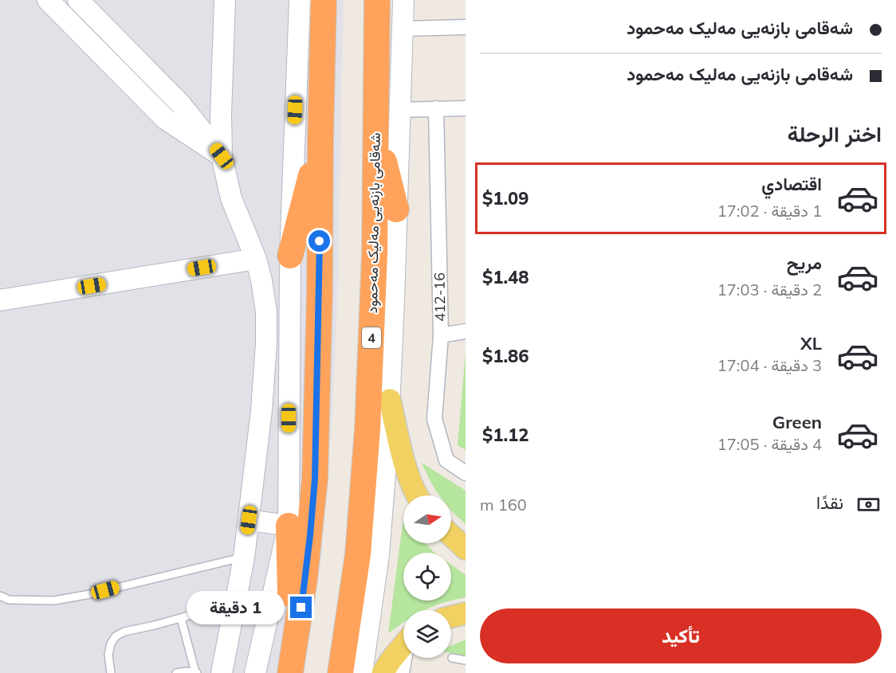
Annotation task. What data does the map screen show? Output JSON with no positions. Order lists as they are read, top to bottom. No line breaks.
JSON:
{"streets":{"highway":["شەقامی بازنەیی مەلیک مەحمود","4"],"street":["412-16"]},"north":"right","page":{"banner":["شەقامی بازنەیی مەلیک مەحمود","شەقامی بازنەیی مەلیک مەحمود"],"heading":"اختر الرحلة","list":[{"name":"اقتصادي","note":"1 دقيقة · 17:02","value":"$1.09"},{"name":"مريح","note":"2 دقيقة · 17:03","value":"$1.48"},{"name":"XL","note":"3 دقيقة · 17:04","value":"$1.86"},{"name":"Green","note":"4 دقيقة · 17:05","value":"$1.12"}],"pay":["نقدًا","160 m"],"bubble":"1 دقيقة","buttons":"تأكيد"}}
